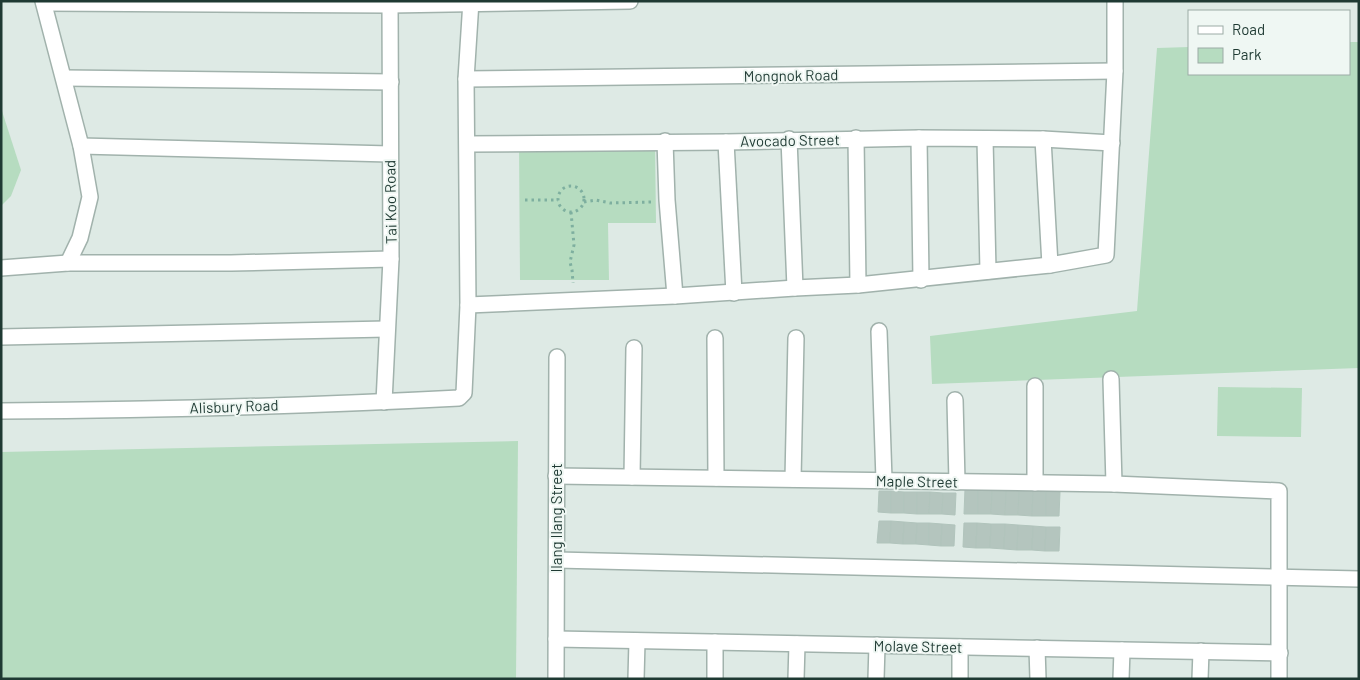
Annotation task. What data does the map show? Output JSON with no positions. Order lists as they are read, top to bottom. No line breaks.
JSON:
{"streets":{"street":["Mongnok Road","Avocado Street","Tai Koo Road","Alisbury Road","Maple Street","Ilang Ilang Street","Molave Street"]},"crossings":[["Tai Koo Road","Alisbury Road"],["Maple Street","Ilang Ilang Street"],["Ilang Ilang Street","Molave Street"]],"legend":["Road","Park"]}
